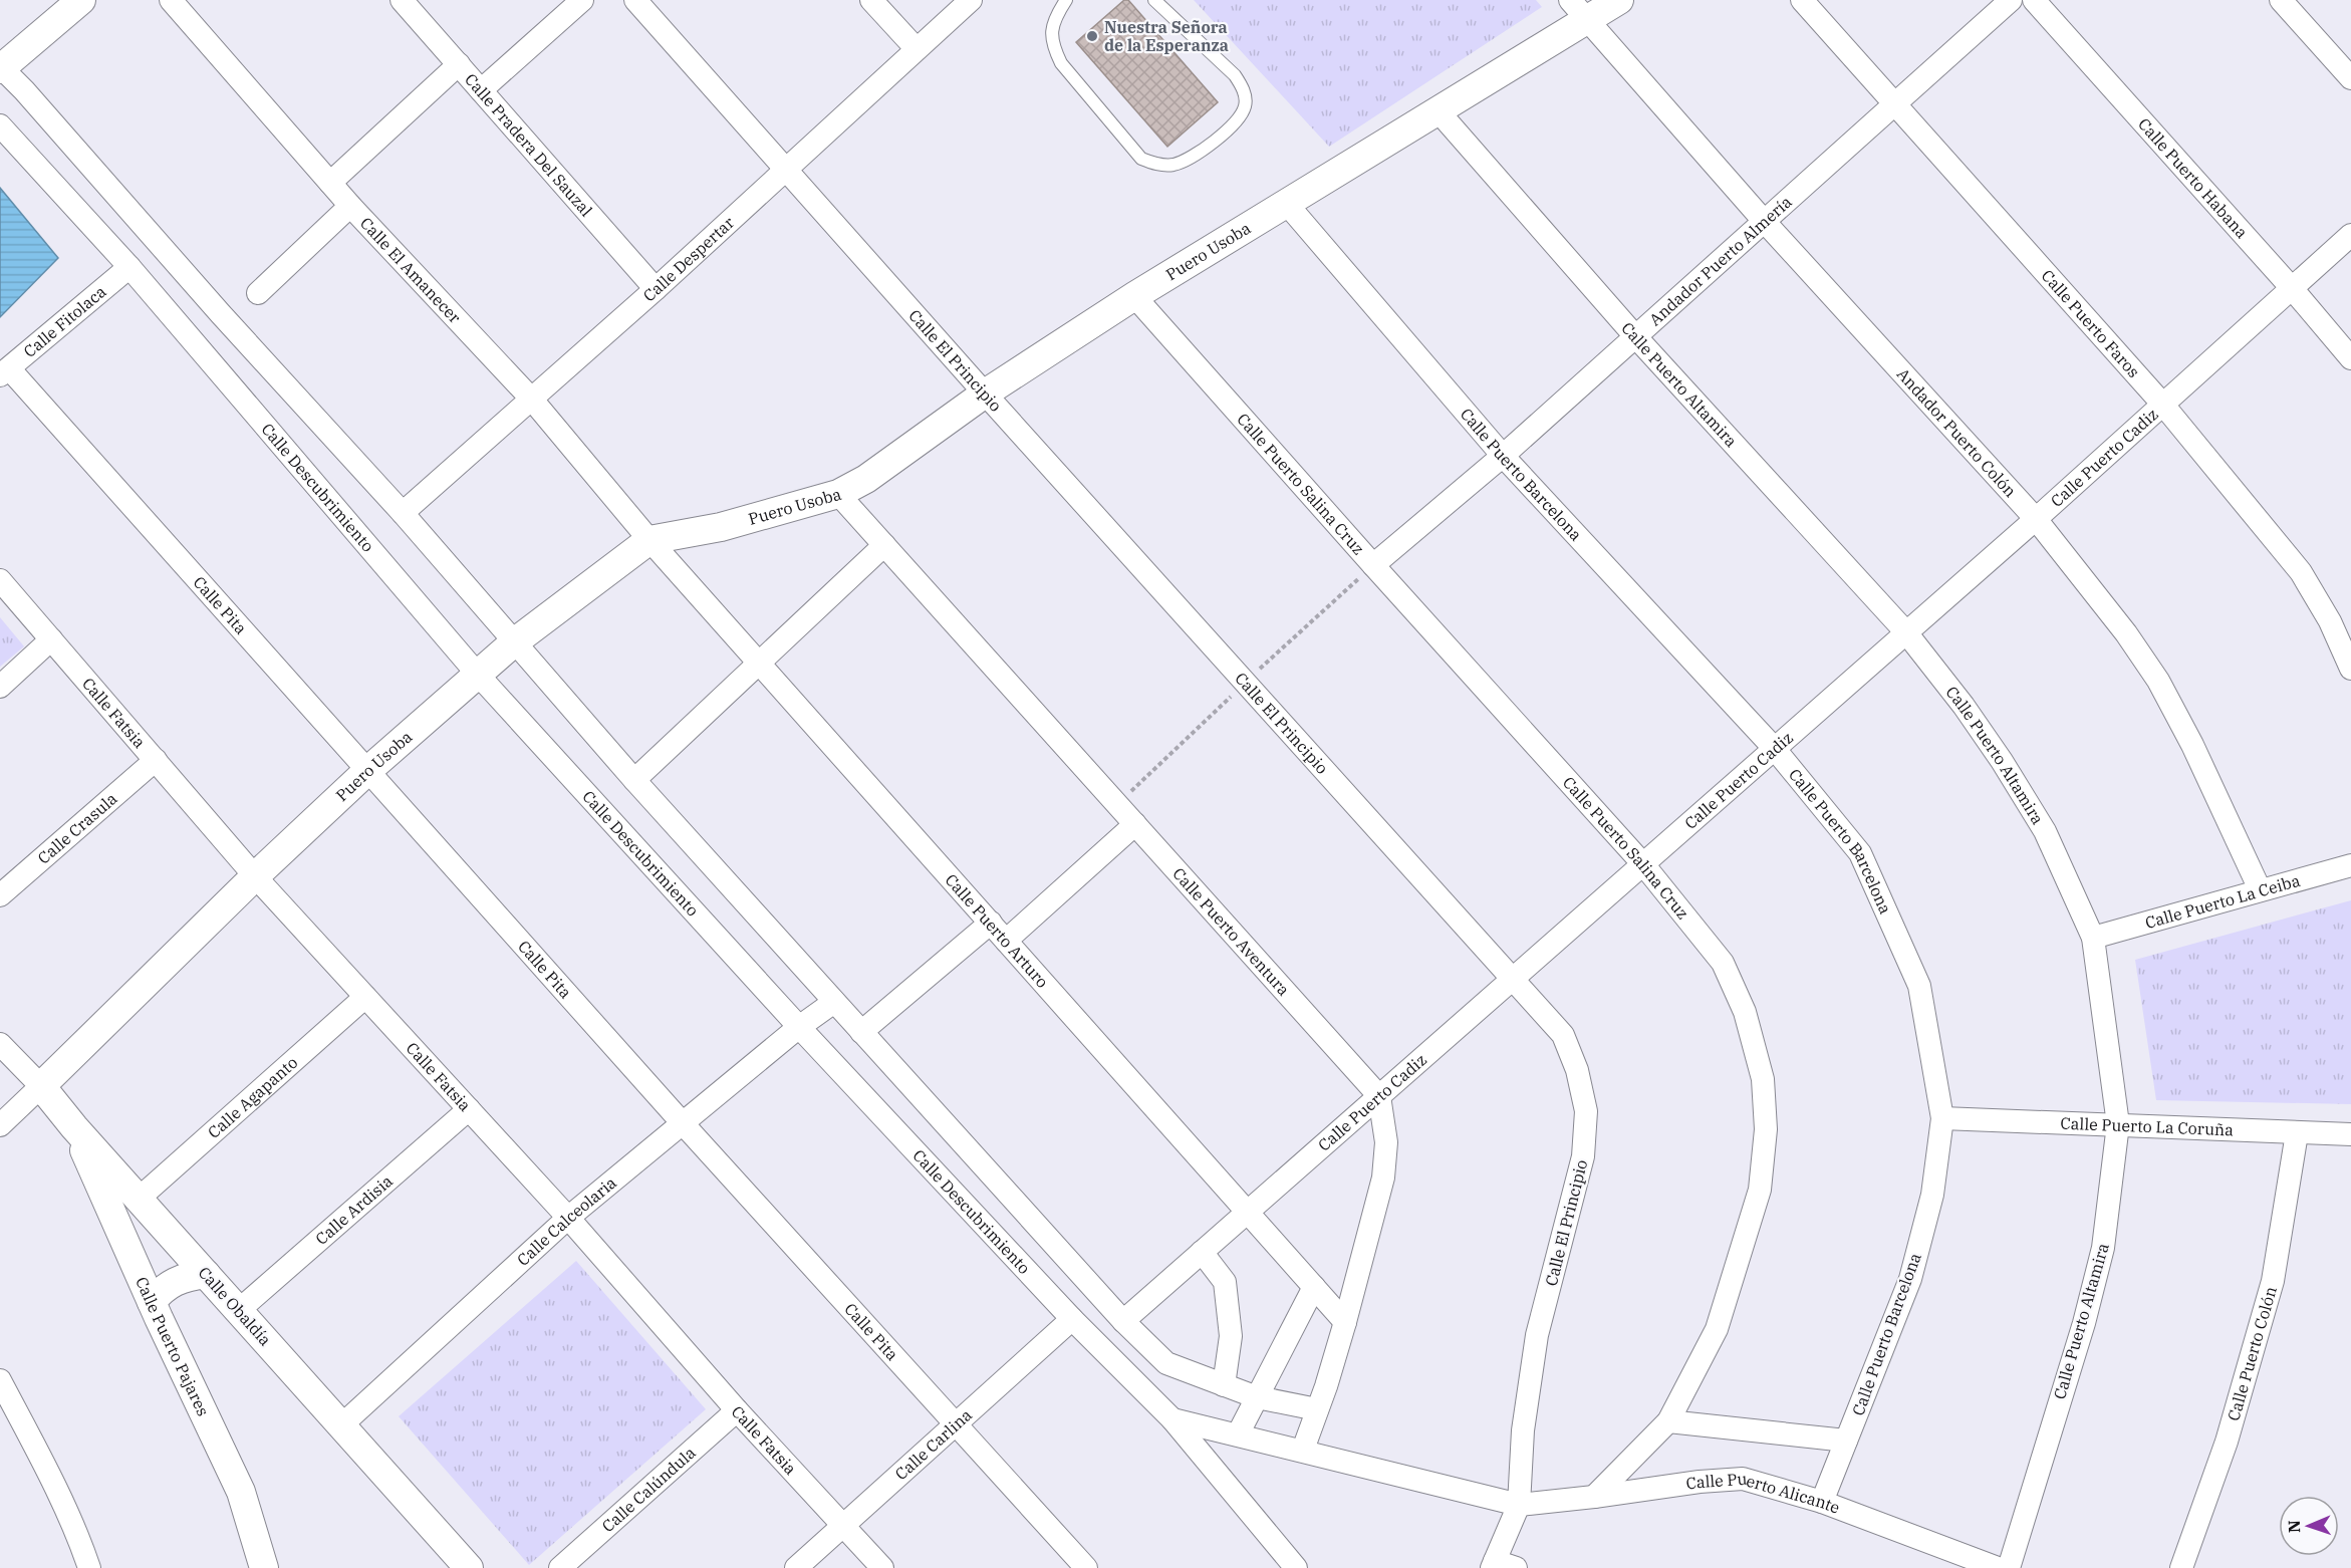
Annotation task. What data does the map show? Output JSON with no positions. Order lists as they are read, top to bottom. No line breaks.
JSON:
{"streets":{"street":["Calle Pradera Del Sauzal","Calle Puerto Habana","Puero Usoba","Calle Despertar","Andador Puerto Almería","Calle El Amanecer","Calle Fitolaca","Calle Puerto Faros","Calle El Principio","Calle Puerto Altamira","Andador Puerto Colón","Calle Puerto Cadiz","Calle Puerto Barcelona","Calle Puerto Salina Cruz","Calle Descubrimiento","Calle Pita","Calle Fatsia","Calle Crasula","Calle Puerto La Ceiba","Calle Puerto Arturo","Calle Puerto Aventura","Calle Agapanto","Calle Puerto La Coruña","Calle Ardisia","Calle Calceolaria","Calle Obaldía","Calle Puerto Pajares","Calle Puerto Colón","Calle Carlina","Calle Calúndula","Calle Puerto Alicante"]},"crossings":[["Calle Pradera Del Sauzal","Calle Despertar"],["Calle Puerto Habana","Calle Puerto Cadiz"],["Puero Usoba","Calle El Amanecer"],["Puero Usoba","Calle El Principio"],["Puero Usoba","Calle Puerto Altamira"],["Puero Usoba","Andador Puerto Colón"],["Puero Usoba","Calle Puerto Barcelona"],["Puero Usoba","Calle Puerto Salina Cruz"],["Puero Usoba","Calle Descubrimiento"],["Puero Usoba","Calle Pita"],["Puero Usoba","Calle Fatsia"],["Puero Usoba","Calle Puerto Arturo"],["Puero Usoba","Calle Puerto Aventura"],["Puero Usoba","Calle Obaldía"],["Calle Despertar","Calle El Amanecer"],["Calle Despertar","Calle El Principio"],["Andador Puerto Almería","Calle Puerto Faros"],["Andador Puerto Almería","Calle Puerto Altamira"],["Andador Puerto Almería","Andador Puerto Colón"],["Andador Puerto Almería","Calle Puerto Barcelona"],["Andador Puerto Almería","Calle Puerto Salina Cruz"],["Calle El Amanecer","Calle Puerto Arturo"],["Calle Fitolaca","Calle Descubrimiento"],["Calle Fitolaca","Calle Pita"],["Calle Puerto Faros","Calle Puerto Cadiz"],["Calle El Principio","Calle Puerto Cadiz"],["Calle El Principio","Calle Puerto Alicante"],["Calle Puerto Altamira","Calle Puerto Cadiz"],["Calle Puerto Altamira","Calle Puerto La Ceiba"],["Calle Puerto Altamira","Calle Puerto La Coruña"],["Andador Puerto Colón","Calle Puerto Cadiz"],["Andador Puerto Colón","Calle Puerto La Ceiba"],["Calle Puerto Cadiz","Calle Puerto Barcelona"],["Calle Puerto Cadiz","Calle Puerto Salina Cruz"],["Calle Puerto Cadiz","Calle Puerto Arturo"],["Calle Puerto Cadiz","Calle Puerto Aventura"],["Calle Puerto Barcelona","Calle Puerto La Coruña"],["Calle Puerto Barcelona","Calle Puerto Alicante"],["Calle Puerto Salina Cruz","Calle Puerto Alicante"],["Calle Descubrimiento","Calle Calceolaria"],["Calle Descubrimiento","Calle Carlina"],["Calle Pita","Calle Calceolaria"],["Calle Pita","Calle Carlina"],["Calle Fatsia","Calle Crasula"],["Calle Fatsia","Calle Agapanto"],["Calle Fatsia","Calle Ardisia"],["Calle Fatsia","Calle Calceolaria"],["Calle Fatsia","Calle Carlina"],["Calle Fatsia","Calle Calúndula"],["Calle Agapanto","Calle Obaldía"],["Calle Puerto La Coruña","Calle Puerto Colón"],["Calle Ardisia","Calle Obaldía"],["Calle Calceolaria","Calle Obaldía"],["Calle Obaldía","Calle Puerto Pajares"]],"places":["Nuestra Señora de la Esperanza"],"north":"left"}
